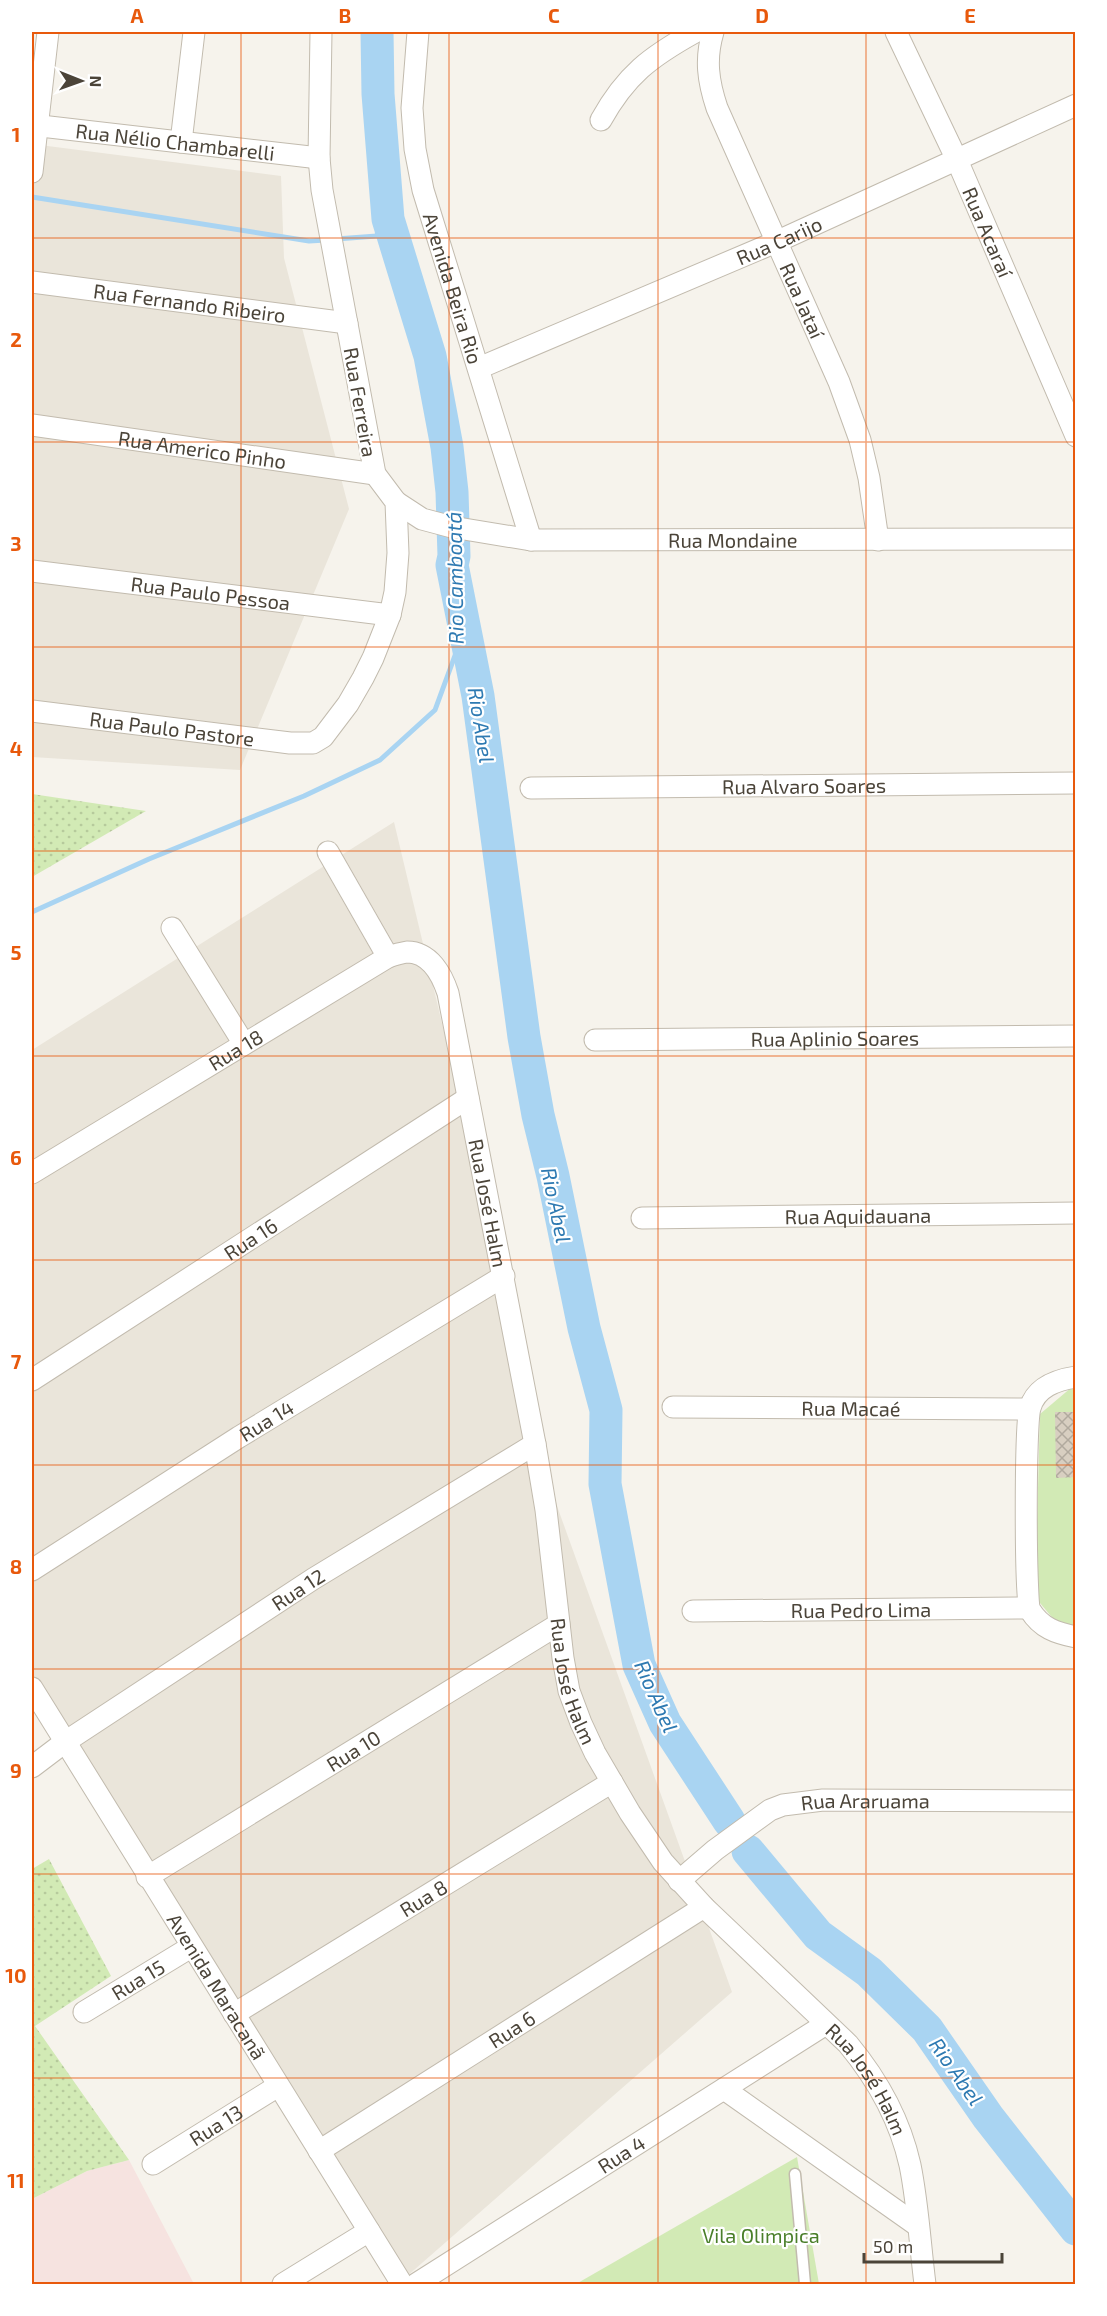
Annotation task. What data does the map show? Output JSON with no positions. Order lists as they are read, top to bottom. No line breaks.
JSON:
{"streets":{"street":["Rua Nélio Chambarelli","Rua Acaraí","Rua Carijo","Avenida Beira Rio","Rua Jataí","Rua Fernando Ribeiro","Rua Ferreira","Rua Americo Pinho","Rua Mondaine","Rua Paulo Pessoa","Rua Paulo Pastore","Rua Alvaro Soares","Rua Aplinio Soares","Rua 18","Rua José Halm","Rua Aquidauana","Rua 16","Rua Macaé","Rua 14","Rua 12","Rua Pedro Lima","Rua 10","Rua Araruama","Rua 8","Rua 15","Avenida Maracanã","Rua 6","Rua 13","Rua 4"]},"crossings":[["Rua Nélio Chambarelli","Rua Ferreira"],["Rua Acaraí","Rua Carijo"],["Rua Carijo","Avenida Beira Rio"],["Rua Carijo","Rua Jataí"],["Avenida Beira Rio","Rua Mondaine"],["Rua Jataí","Rua Mondaine"],["Rua Fernando Ribeiro","Rua Ferreira"],["Rua Ferreira","Rua Americo Pinho"],["Rua Ferreira","Rua Mondaine"],["Rua Paulo Pessoa","Rua Paulo Pastore"],["Rua 18","Rua José Halm"],["Rua José Halm","Rua 16"],["Rua José Halm","Rua 14"],["Rua José Halm","Rua 12"],["Rua José Halm","Rua 10"],["Rua José Halm","Rua Araruama"],["Rua José Halm","Rua 8"],["Rua José Halm","Rua 6"],["Rua José Halm","Rua 4"],["Rua 12","Avenida Maracanã"],["Rua 10","Avenida Maracanã"],["Rua 8","Avenida Maracanã"],["Rua 15","Avenida Maracanã"],["Avenida Maracanã","Rua 6"],["Avenida Maracanã","Rua 13"]],"water":["Rio Camboatá","Rio Abel"],"parks":["Vila Olimpica"],"scale_bar":"50 m","north":"right","grid":{"columns":["A","B","C","D","E"],"rows":["1","2","3","4","5","6","7","8","9","10","11"]}}
